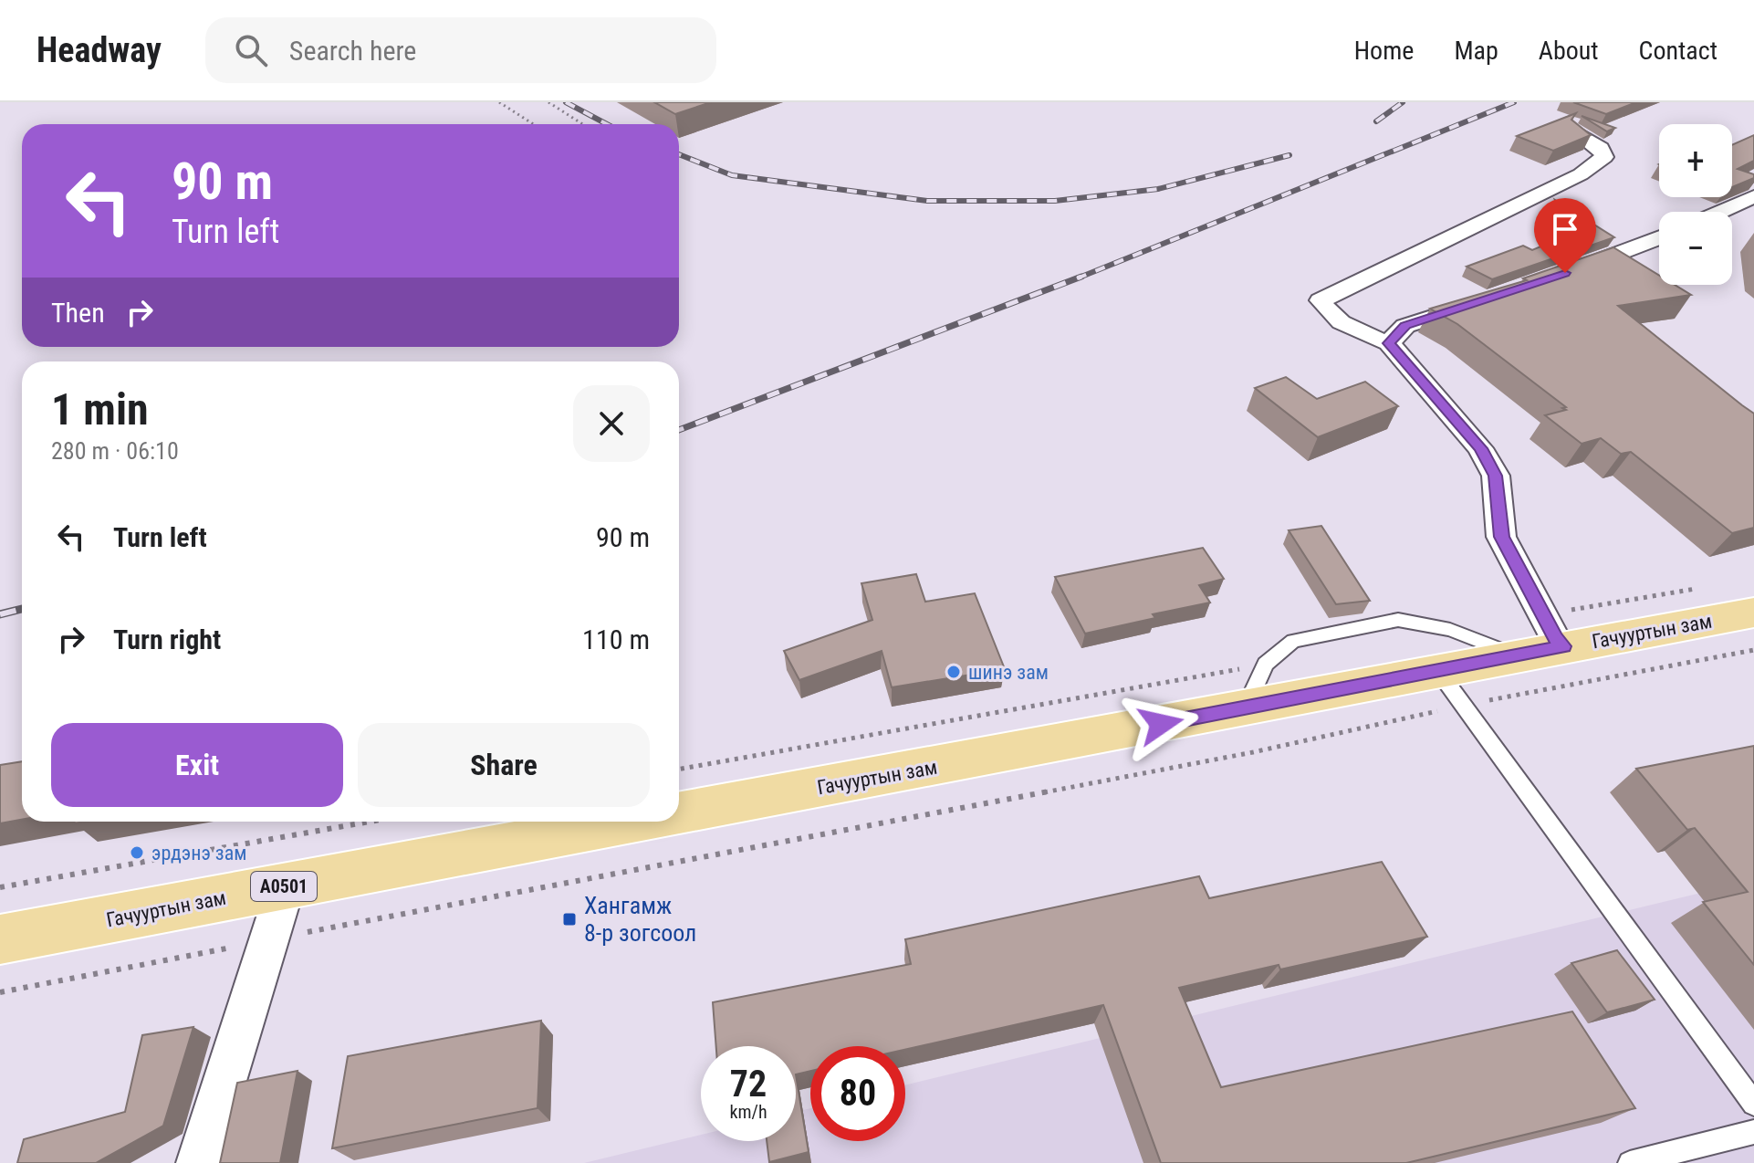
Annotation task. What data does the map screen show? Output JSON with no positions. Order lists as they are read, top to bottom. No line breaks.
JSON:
{"streets":{"highway":["Гачууртын зам","A0501"]},"places":{"other":["шинэ зам","эрдэнэ зам"],"transit":["Хангамж 8-р зогсоол"]},"page":{"header":"Headway","search":"Search here","nav":["Home","Map","About","Contact"],"map_buttons":["+","−"],"turn":["90 m","Turn left"],"then":"Then","heading":["1 min","280 m · 06:10"],"list":[{"name":"Turn left","value":"90 m"},{"name":"Turn right","value":"110 m"}],"buttons":["Exit","Share"],"speed":"72 km/h","limit":"80"}}
